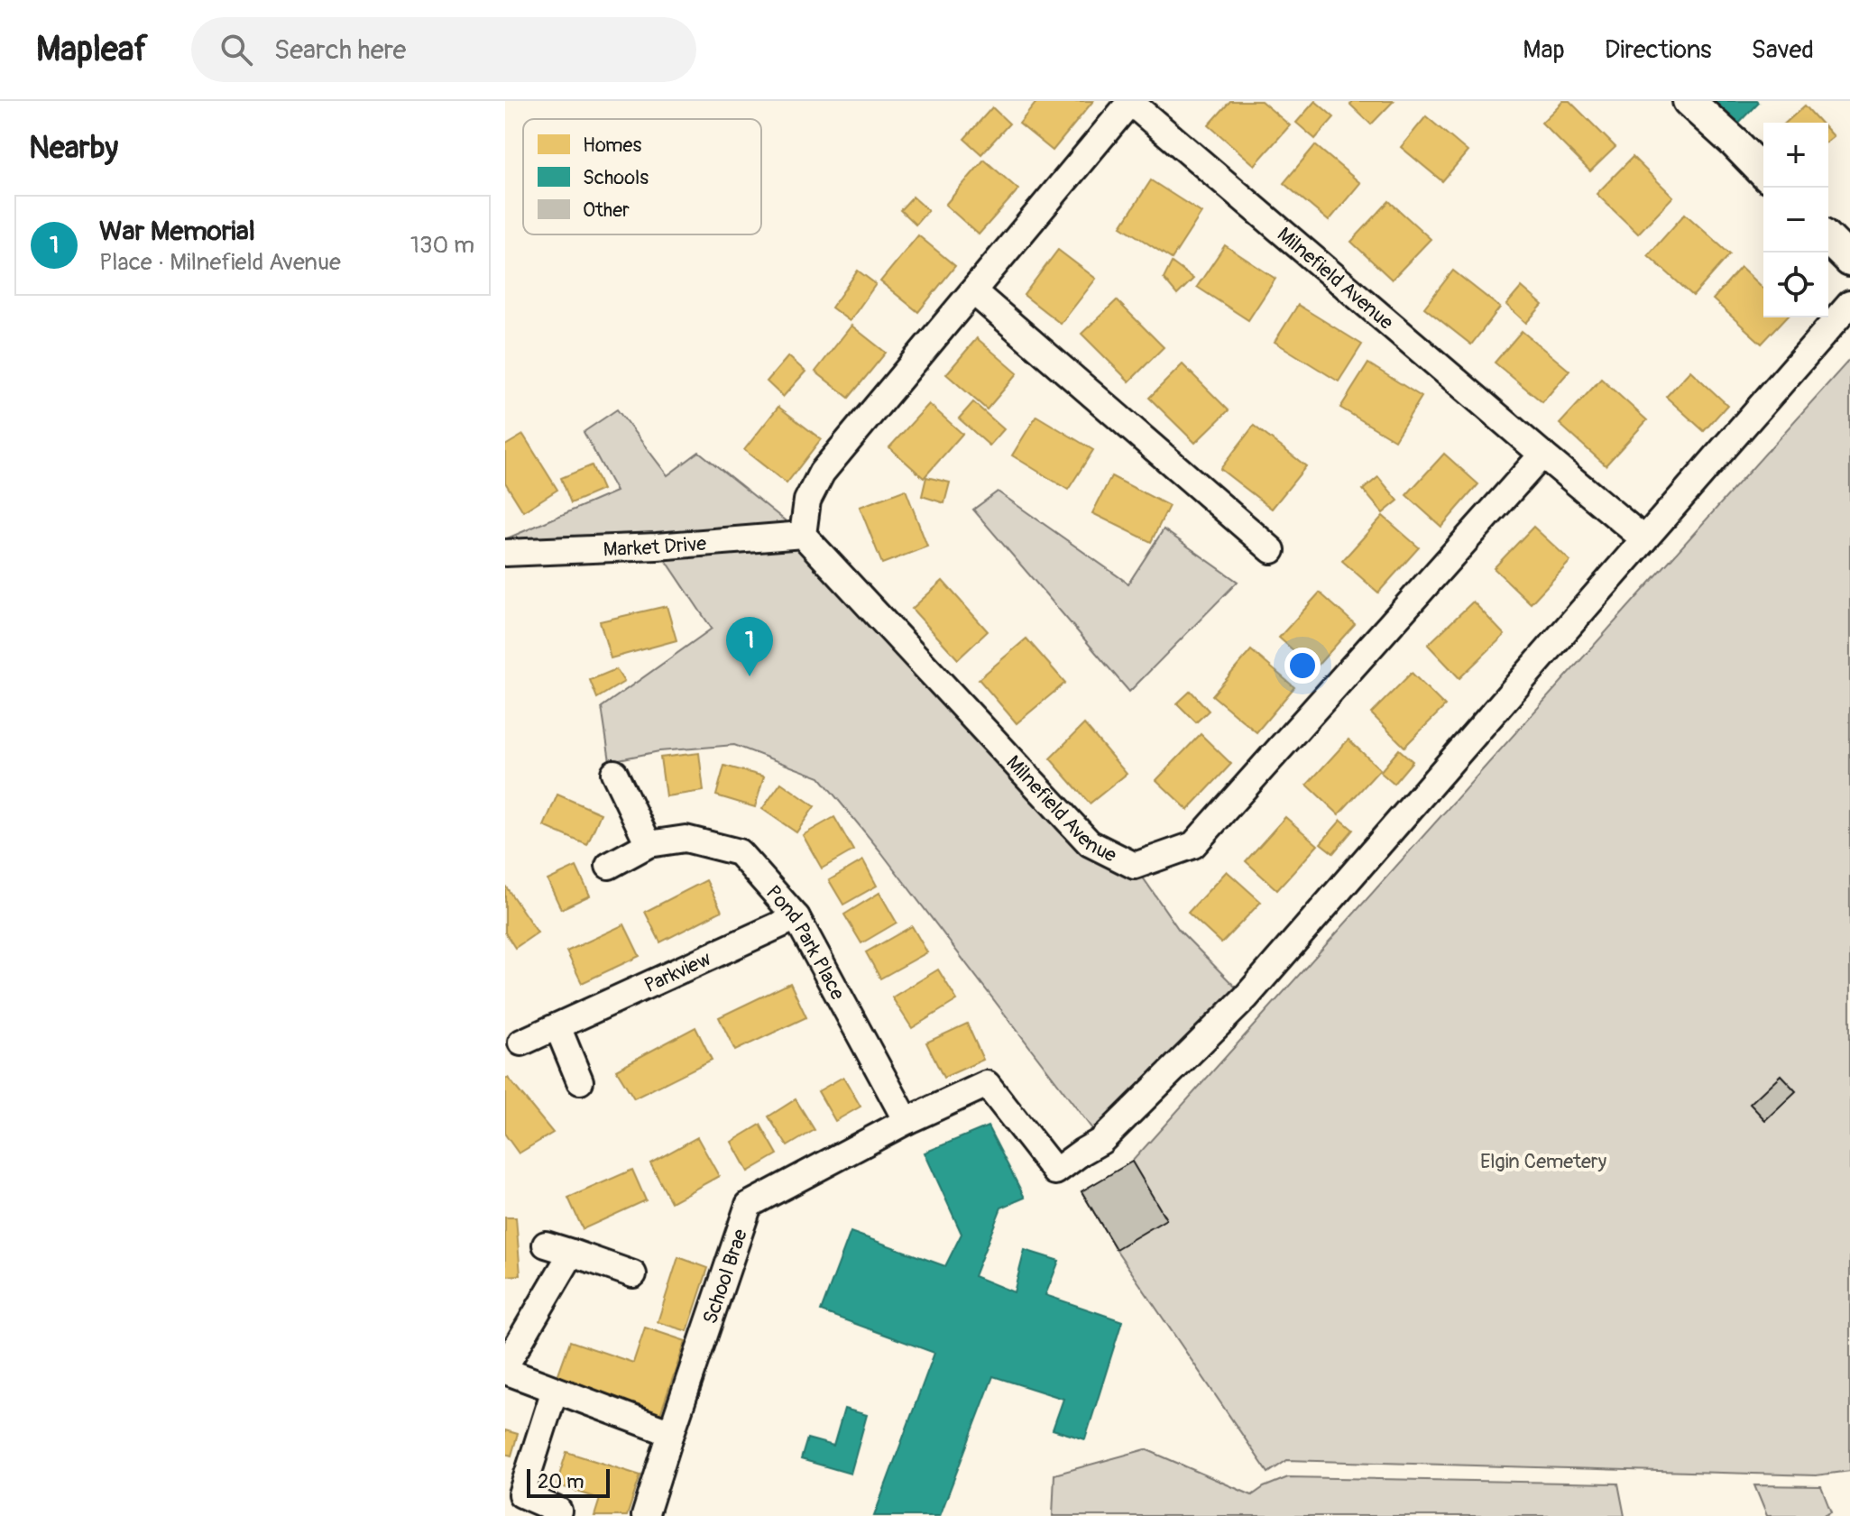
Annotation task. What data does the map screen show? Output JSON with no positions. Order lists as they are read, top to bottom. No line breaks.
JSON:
{"streets":{"street":["Milnefield Avenue","Market Drive","Pond Park Place","Parkview","School Brae"]},"crossings":[["Milnefield Avenue","Market Drive"],["Milnefield Avenue","School Brae"],["Pond Park Place","Parkview"],["Pond Park Place","School Brae"]],"parks":["Elgin Cemetery"],"legend":["Homes","Schools","Other"],"scale_bar":"20 m","page":{"header":"Mapleaf","search":"Search here","nav":["Map","Directions","Saved"],"heading":"Nearby","map_buttons":["+","−"],"list":[{"mark":"1","name":"War Memorial","note":"Place · Milnefield Avenue","value":"130 m"}],"pins":"1","scale":"20 m"}}
